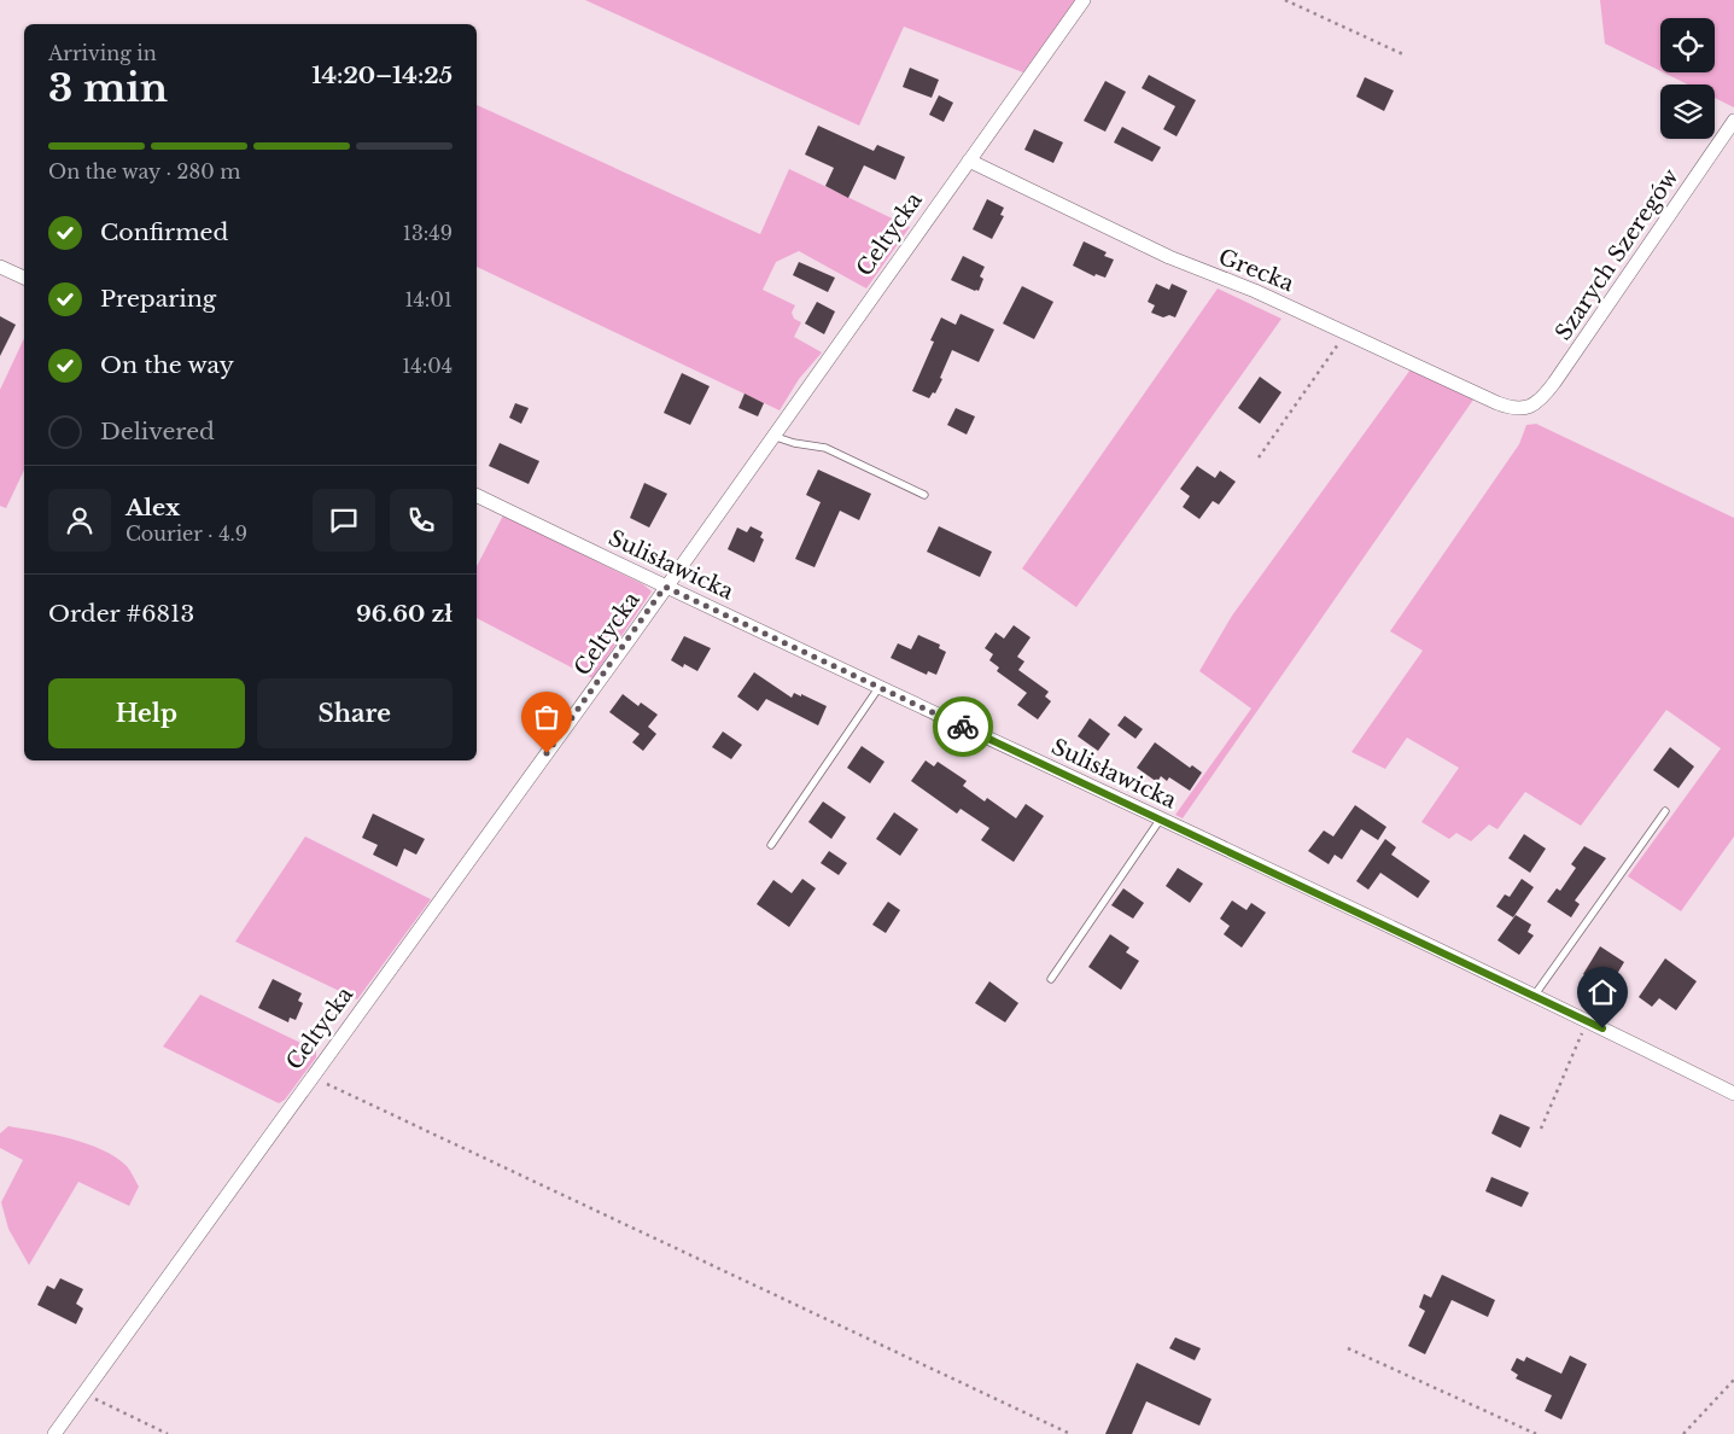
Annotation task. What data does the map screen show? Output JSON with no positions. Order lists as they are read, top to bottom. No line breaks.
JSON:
{"streets":{"street":["Celtycka","Szarych Szeregów","Grecka","Sulisławicka"]},"crossings":[["Celtycka","Grecka"],["Celtycka","Sulisławicka"],["Szarych Szeregów","Grecka"]],"page":{"heading":["3 min","Arriving in","14:20–14:25"],"panel":["Alex","Courier · 4.9","Order #6813","96.60 zł"],"bar":"On the way · 280 m","list":[["Confirmed","13:49"],["Preparing","14:01"],["On the way","14:04"],"Delivered"],"buttons":["Help","Share"]}}
